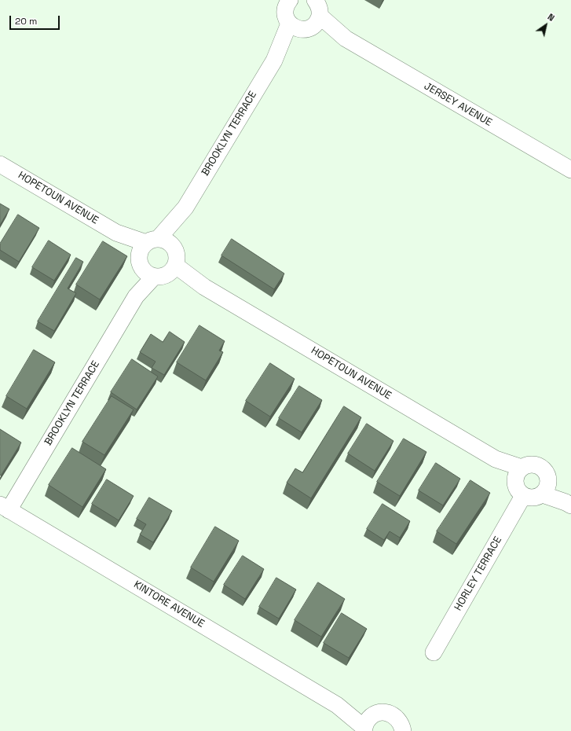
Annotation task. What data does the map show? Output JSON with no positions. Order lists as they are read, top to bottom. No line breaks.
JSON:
{"streets":{"street":["JERSEY AVENUE","BROOKLYN TERRACE","HOPETOUN AVENUE","HORLEY TERRACE","KINTORE AVENUE"]},"crossings":[["JERSEY AVENUE","BROOKLYN TERRACE"],["BROOKLYN TERRACE","HOPETOUN AVENUE"],["BROOKLYN TERRACE","KINTORE AVENUE"],["HOPETOUN AVENUE","HORLEY TERRACE"]],"scale_bar":"20 m","north":"top right"}
